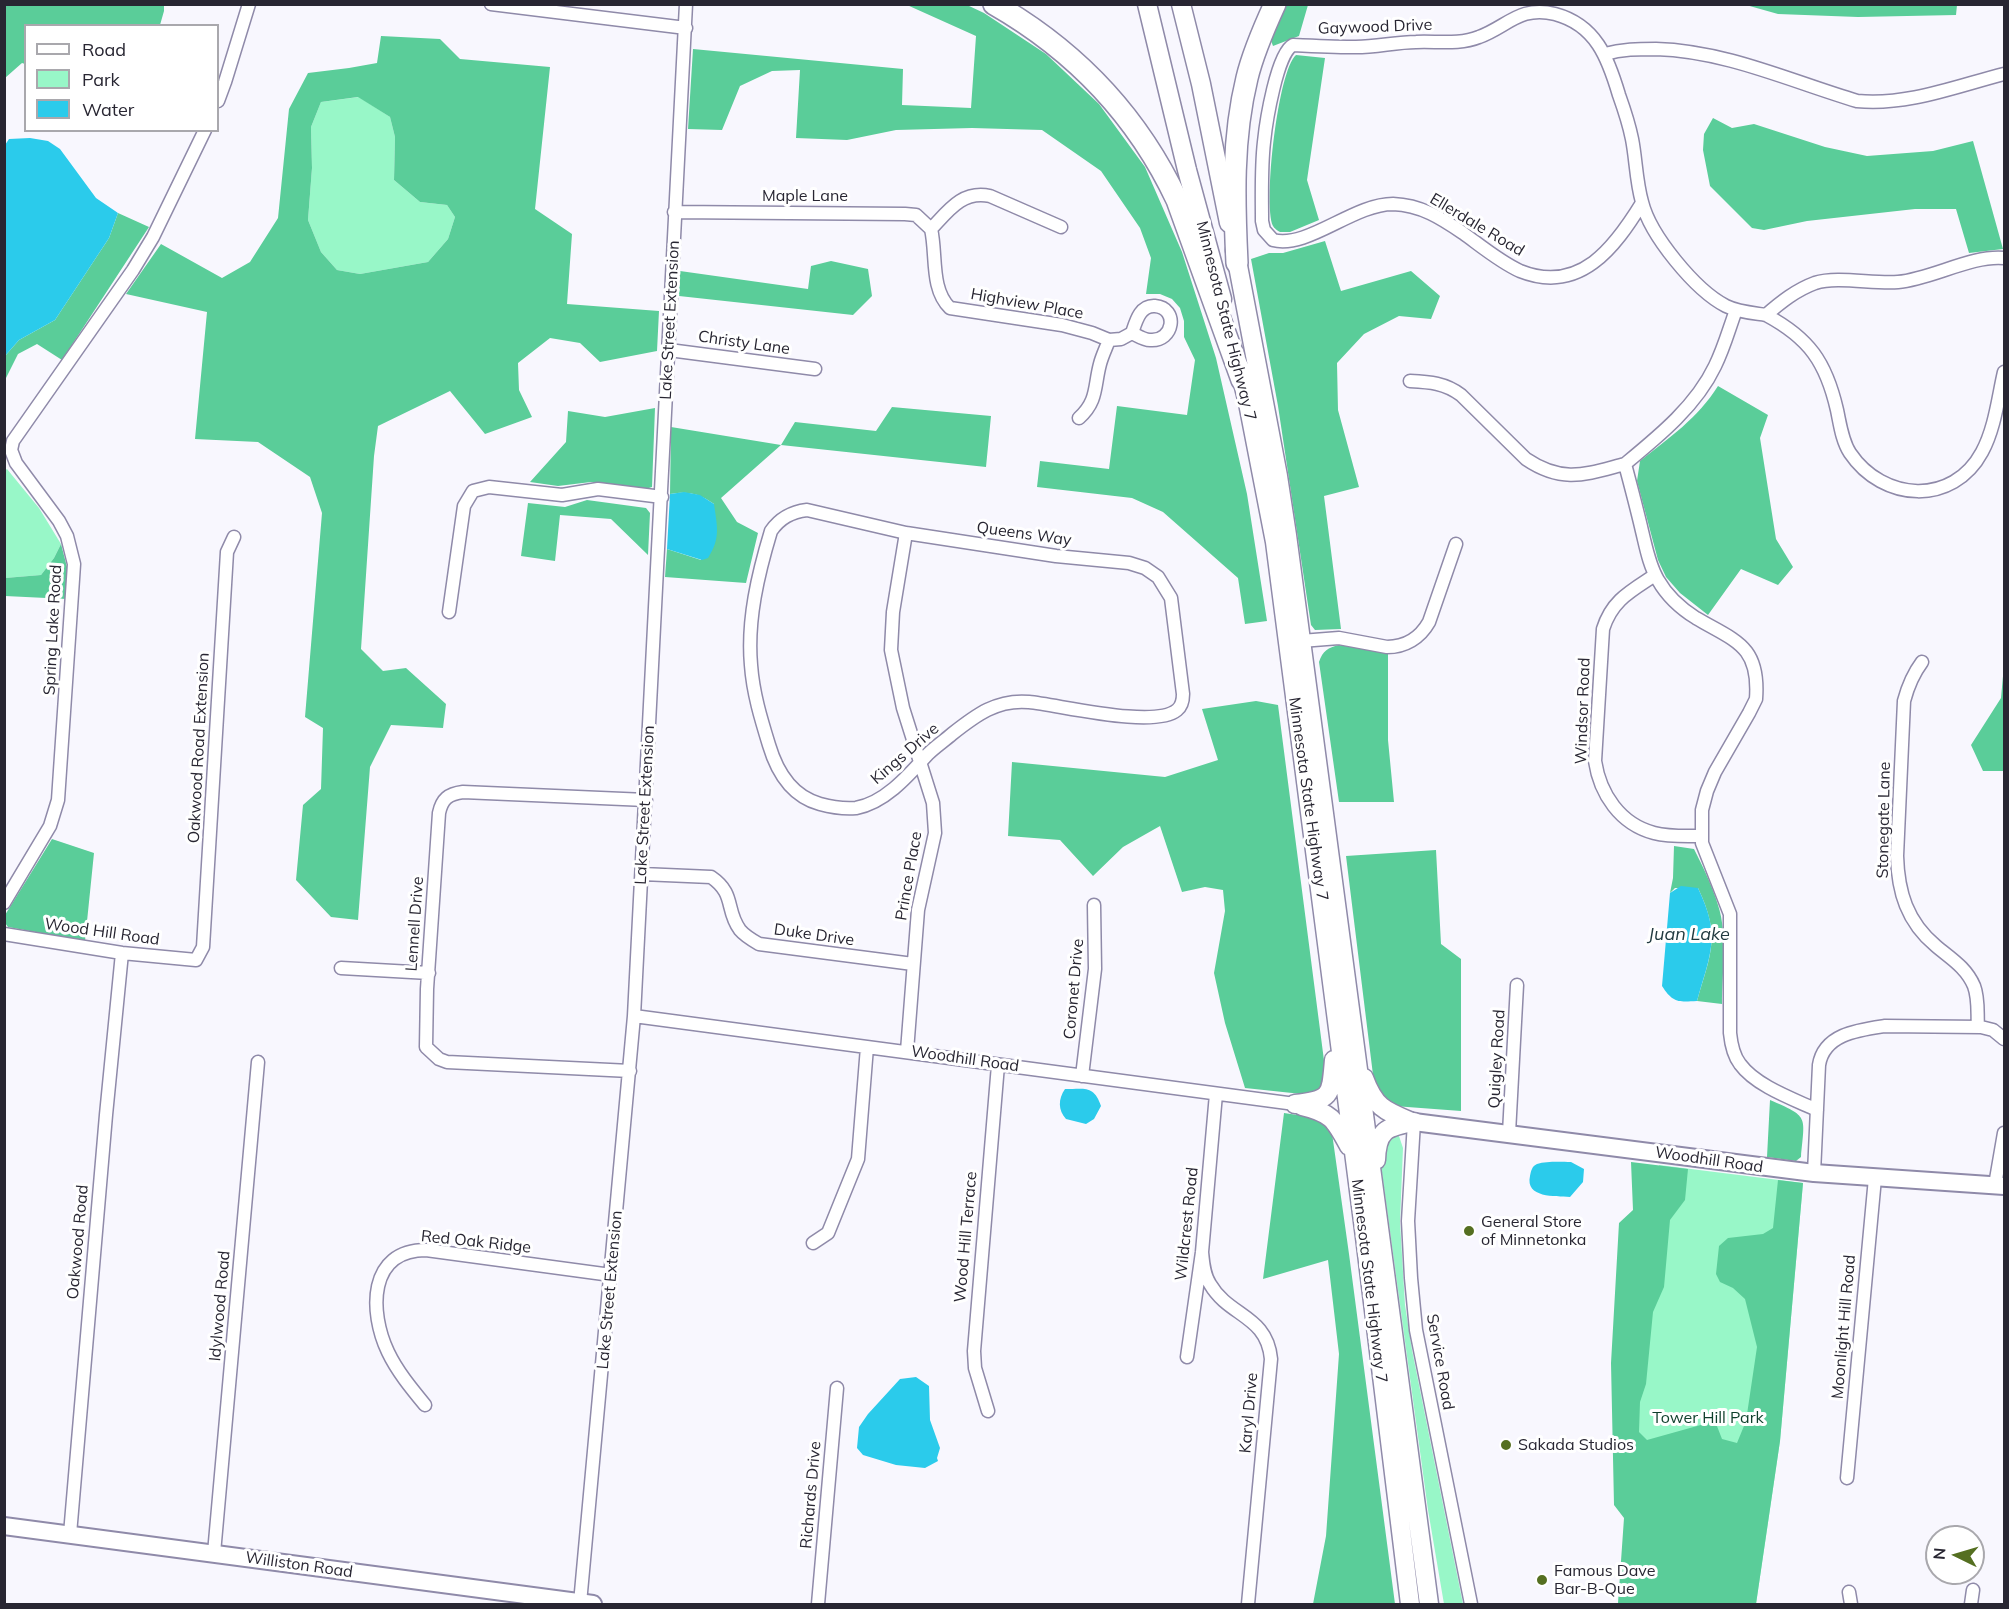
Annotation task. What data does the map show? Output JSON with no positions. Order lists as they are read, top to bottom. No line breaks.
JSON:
{"streets":{"main road":["Minnesota State Highway 7"],"street":["Gaywood Drive","Maple Lane","Ellerdale Road","Highview Place","Lake Street Extension","Christy Lane","Queens Way","Spring Lake Road","Windsor Road","Oakwood Road Extension","Kings Drive","Stonegate Lane","Prince Place","Lennell Drive","Wood Hill Road","Duke Drive","Coronet Drive","Woodhill Road","Quigley Road","Wildcrest Road","Wood Hill Terrace","Oakwood Road","Red Oak Ridge","Idylwood Road","Moonlight Hill Road","Service Road","Karyl Drive","Richards Drive","Williston Road"]},"crossings":[["Gaywood Drive","Ellerdale Road"],["Maple Lane","Highview Place"],["Maple Lane","Lake Street Extension"],["Lake Street Extension","Christy Lane"],["Lake Street Extension","Lennell Drive"],["Lake Street Extension","Duke Drive"],["Lake Street Extension","Woodhill Road"],["Lake Street Extension","Red Oak Ridge"],["Lake Street Extension","Williston Road"],["Queens Way","Kings Drive"],["Queens Way","Prince Place"],["Oakwood Road Extension","Wood Hill Road"],["Kings Drive","Prince Place"],["Prince Place","Duke Drive"],["Prince Place","Woodhill Road"],["Wood Hill Road","Oakwood Road"],["Coronet Drive","Woodhill Road"],["Woodhill Road","Quigley Road"],["Woodhill Road","Wildcrest Road"],["Woodhill Road","Wood Hill Terrace"],["Woodhill Road","Moonlight Hill Road"],["Woodhill Road","Service Road"],["Wildcrest Road","Karyl Drive"],["Oakwood Road","Williston Road"],["Idylwood Road","Williston Road"]],"water":["Juan Lake"],"parks":["Tower Hill Park"],"places":["General Store of Minnetonka","Sakada Studios","Famous Dave Bar-B-Que"],"legend":["Road","Park","Water"],"north":"left"}
